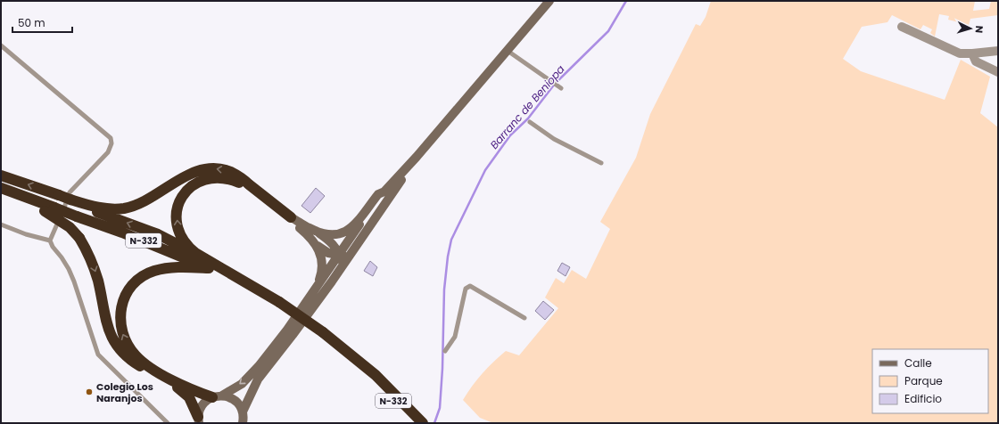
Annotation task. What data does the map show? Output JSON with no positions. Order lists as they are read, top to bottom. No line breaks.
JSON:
{"streets":{"highway":["N-332"]},"water":["Barranc de Beniopa"],"places":["Colegio Los Naranjos"],"legend":["Calle","Parque","Edificio"],"scale_bar":"50 m","north":"right"}
